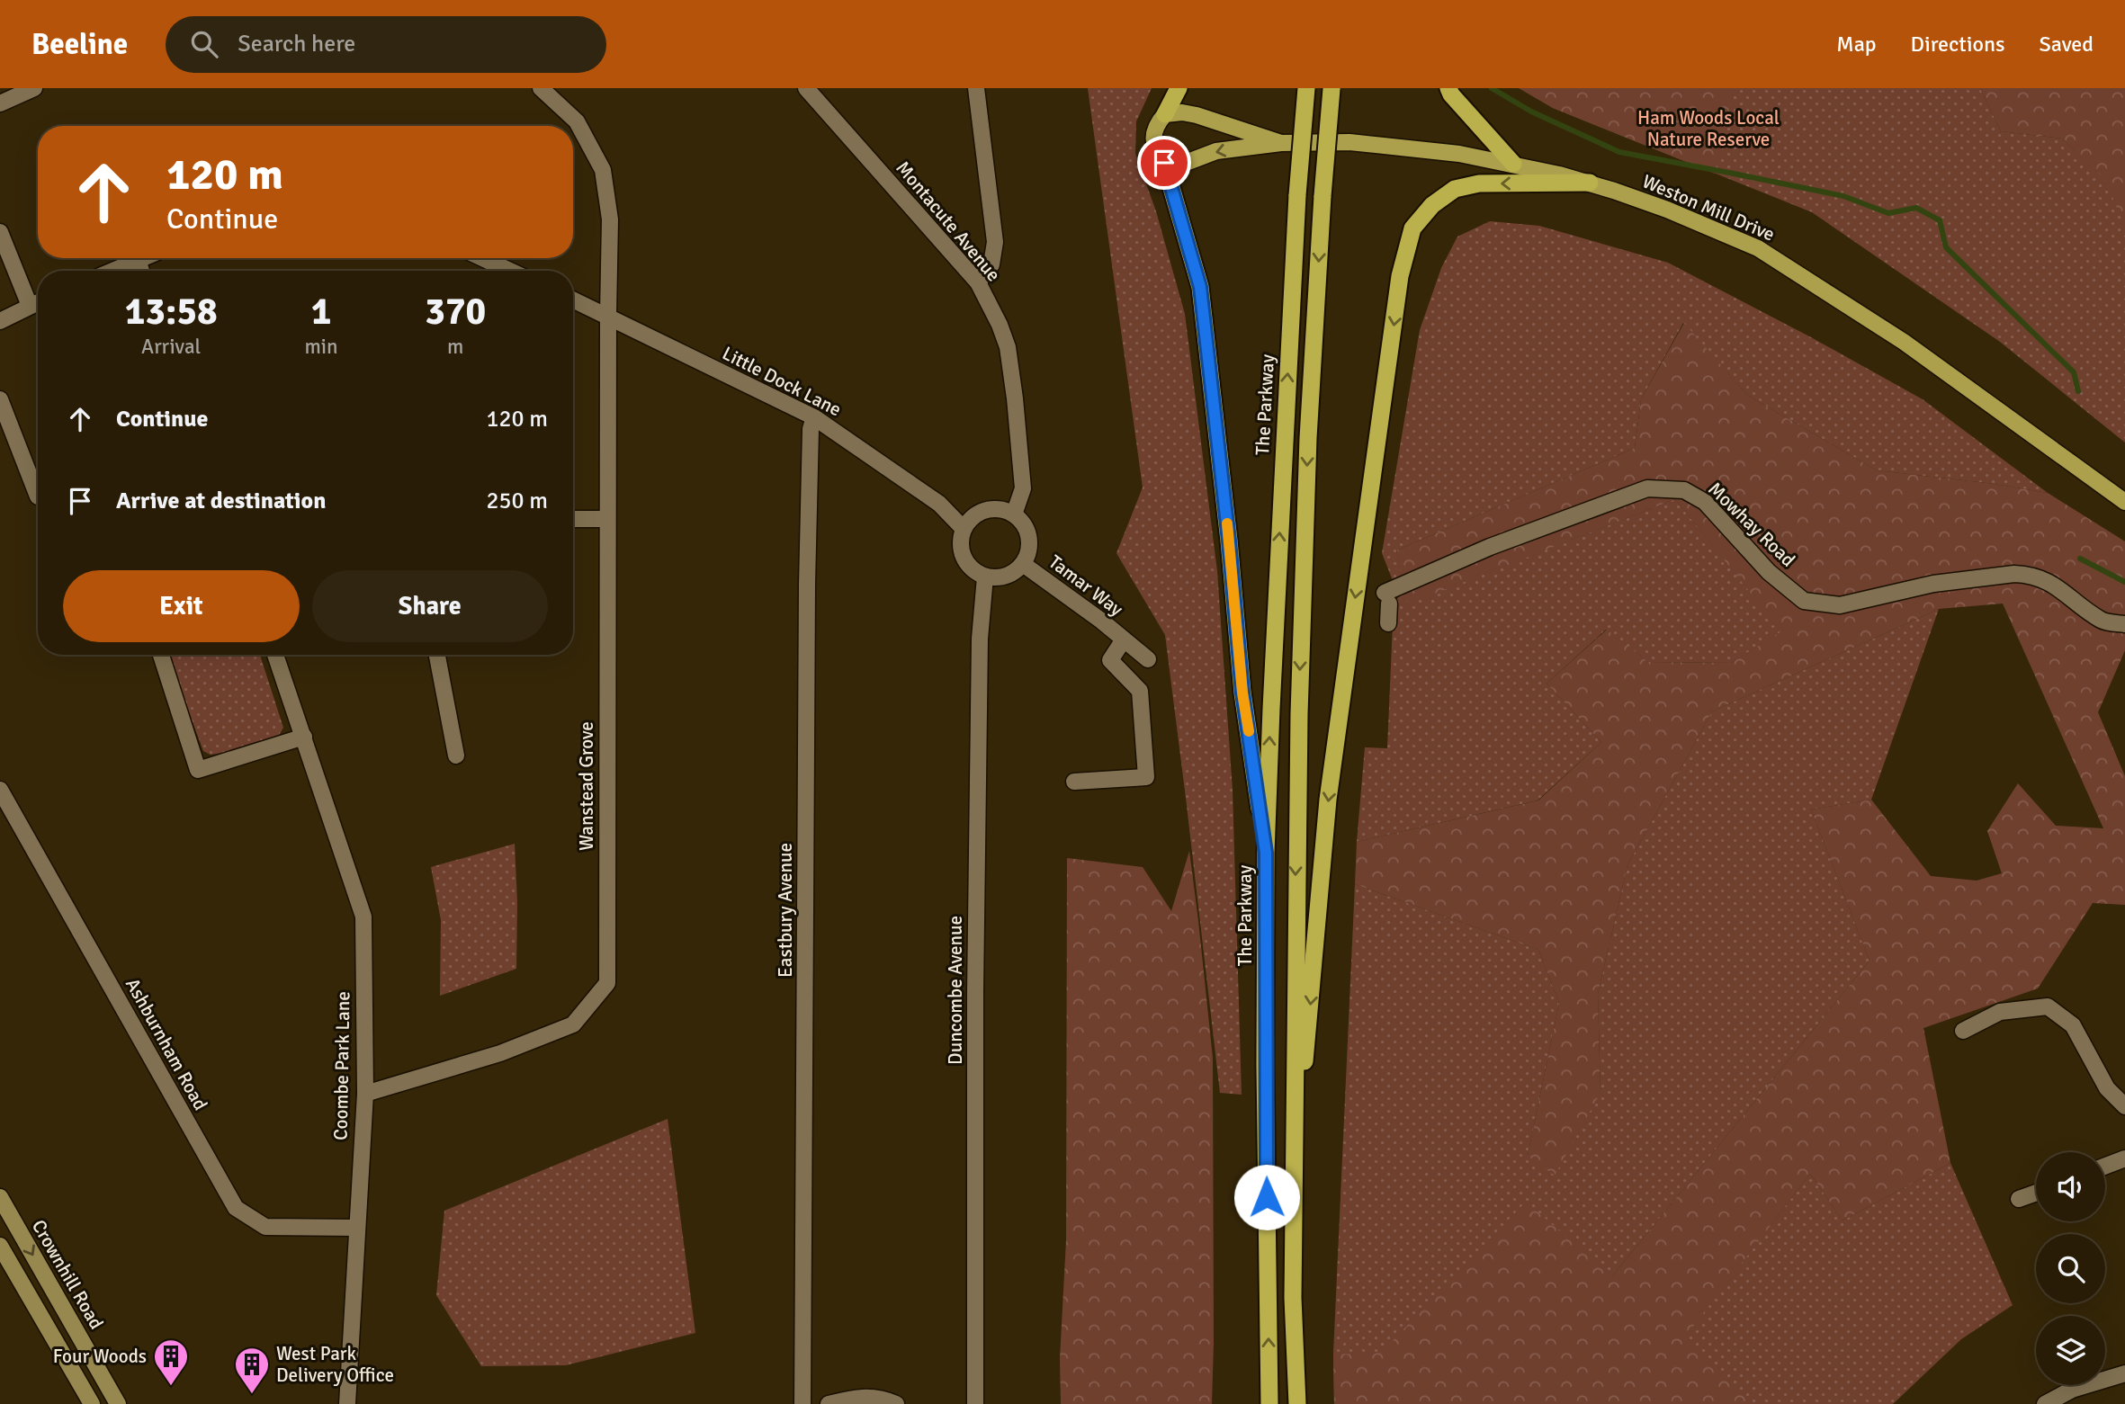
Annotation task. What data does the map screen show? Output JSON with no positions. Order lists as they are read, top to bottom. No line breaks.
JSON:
{"streets":{"highway":["The Parkway"],"main road":["Weston Mill Drive","Crownhill Road"],"street":["Montacute Avenue","Little Dock Lane","Mowhay Road","Tamar Way","Wanstead Grove","Eastbury Avenue","Duncombe Avenue","Ashburnham Road","Coombe Park Lane"]},"crossings":[["Montacute Avenue","Little Dock Lane"],["Montacute Avenue","Tamar Way"],["Montacute Avenue","Duncombe Avenue"],["Little Dock Lane","Tamar Way"],["Little Dock Lane","Wanstead Grove"],["Little Dock Lane","Eastbury Avenue"],["Little Dock Lane","Duncombe Avenue"],["Tamar Way","Duncombe Avenue"],["Wanstead Grove","Coombe Park Lane"],["Ashburnham Road","Coombe Park Lane"]],"parks":["Ham Woods Local Nature Reserve"],"places":{"building":["Four Woods","West Park Delivery Office"]},"page":{"header":"Beeline","search":"Search here","nav":["Map","Directions","Saved"],"turn":["120 m","Continue"],"eta":["13:58","Arrival","1","min","370","m"],"list":[{"name":"Continue","value":"120 m"},{"name":"Arrive at destination","value":"250 m"}],"buttons":["Exit","Share"]}}
